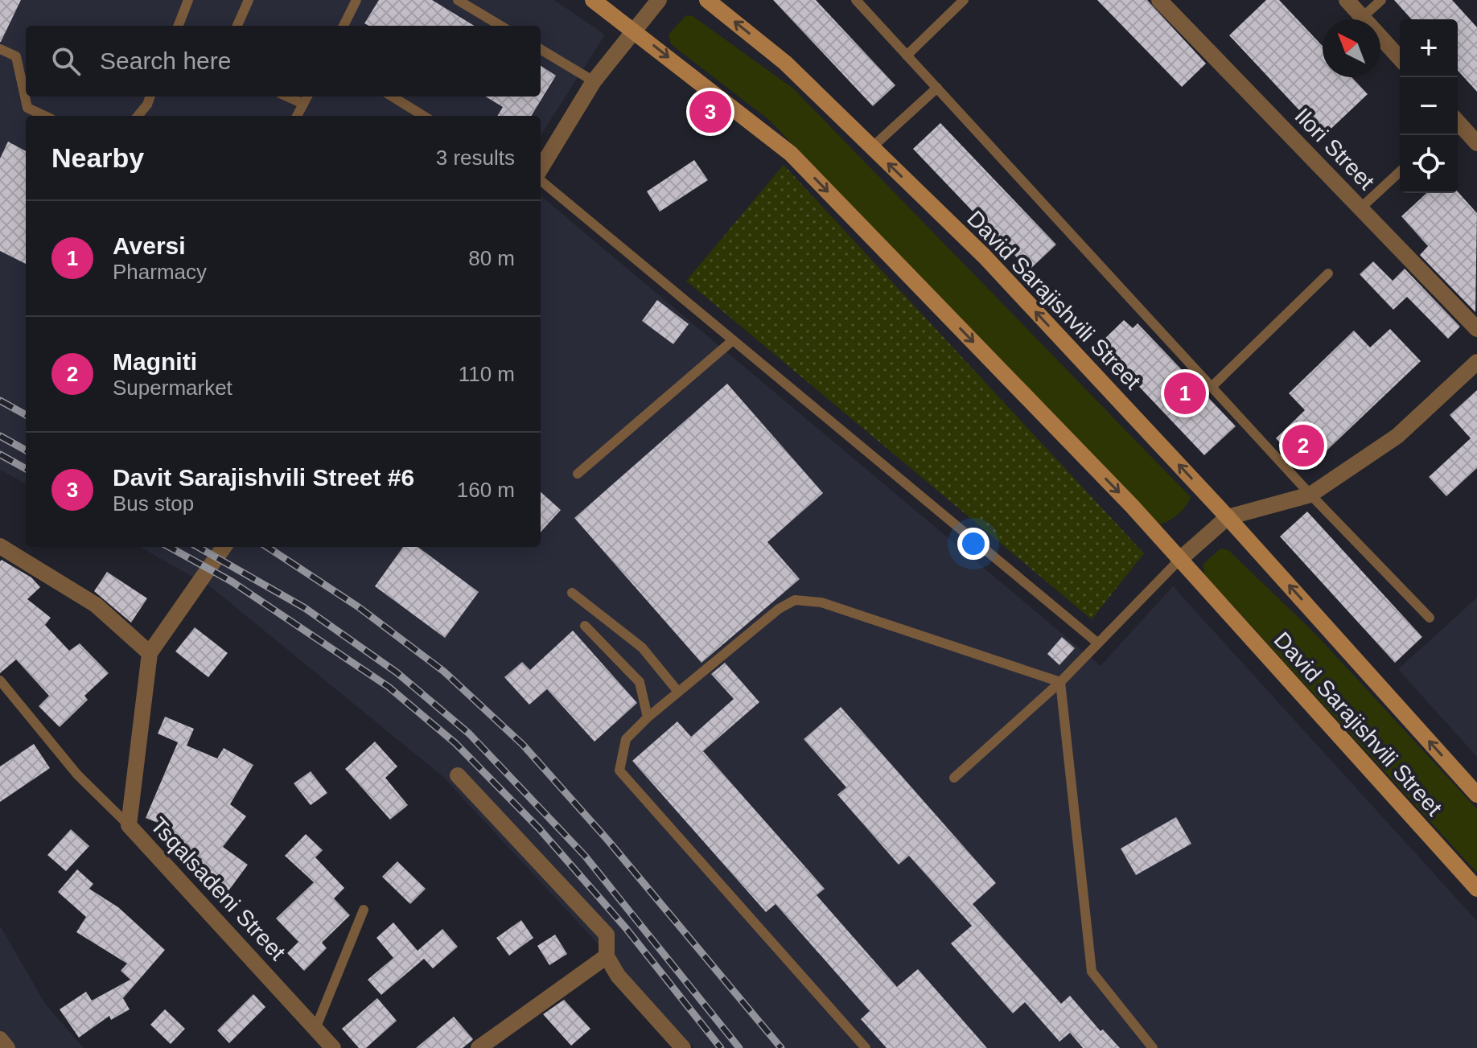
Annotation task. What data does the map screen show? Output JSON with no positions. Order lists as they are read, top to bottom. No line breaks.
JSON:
{"streets":{"main road":["David Sarajishvili Street"],"street":["Ilori Street","Tsqalsadeni Street"]},"north":"top left","page":{"map_buttons":["+","−"],"search":"Search here","pins":["3","1","2"],"heading":["Nearby","3 results"],"list":[{"mark":"1","name":"Aversi","note":"Pharmacy","value":"80 m"},{"mark":"2","name":"Magniti","note":"Supermarket","value":"110 m"},{"mark":"3","name":"Davit Sarajishvili Street #6","note":"Bus stop","value":"160 m"}]}}
